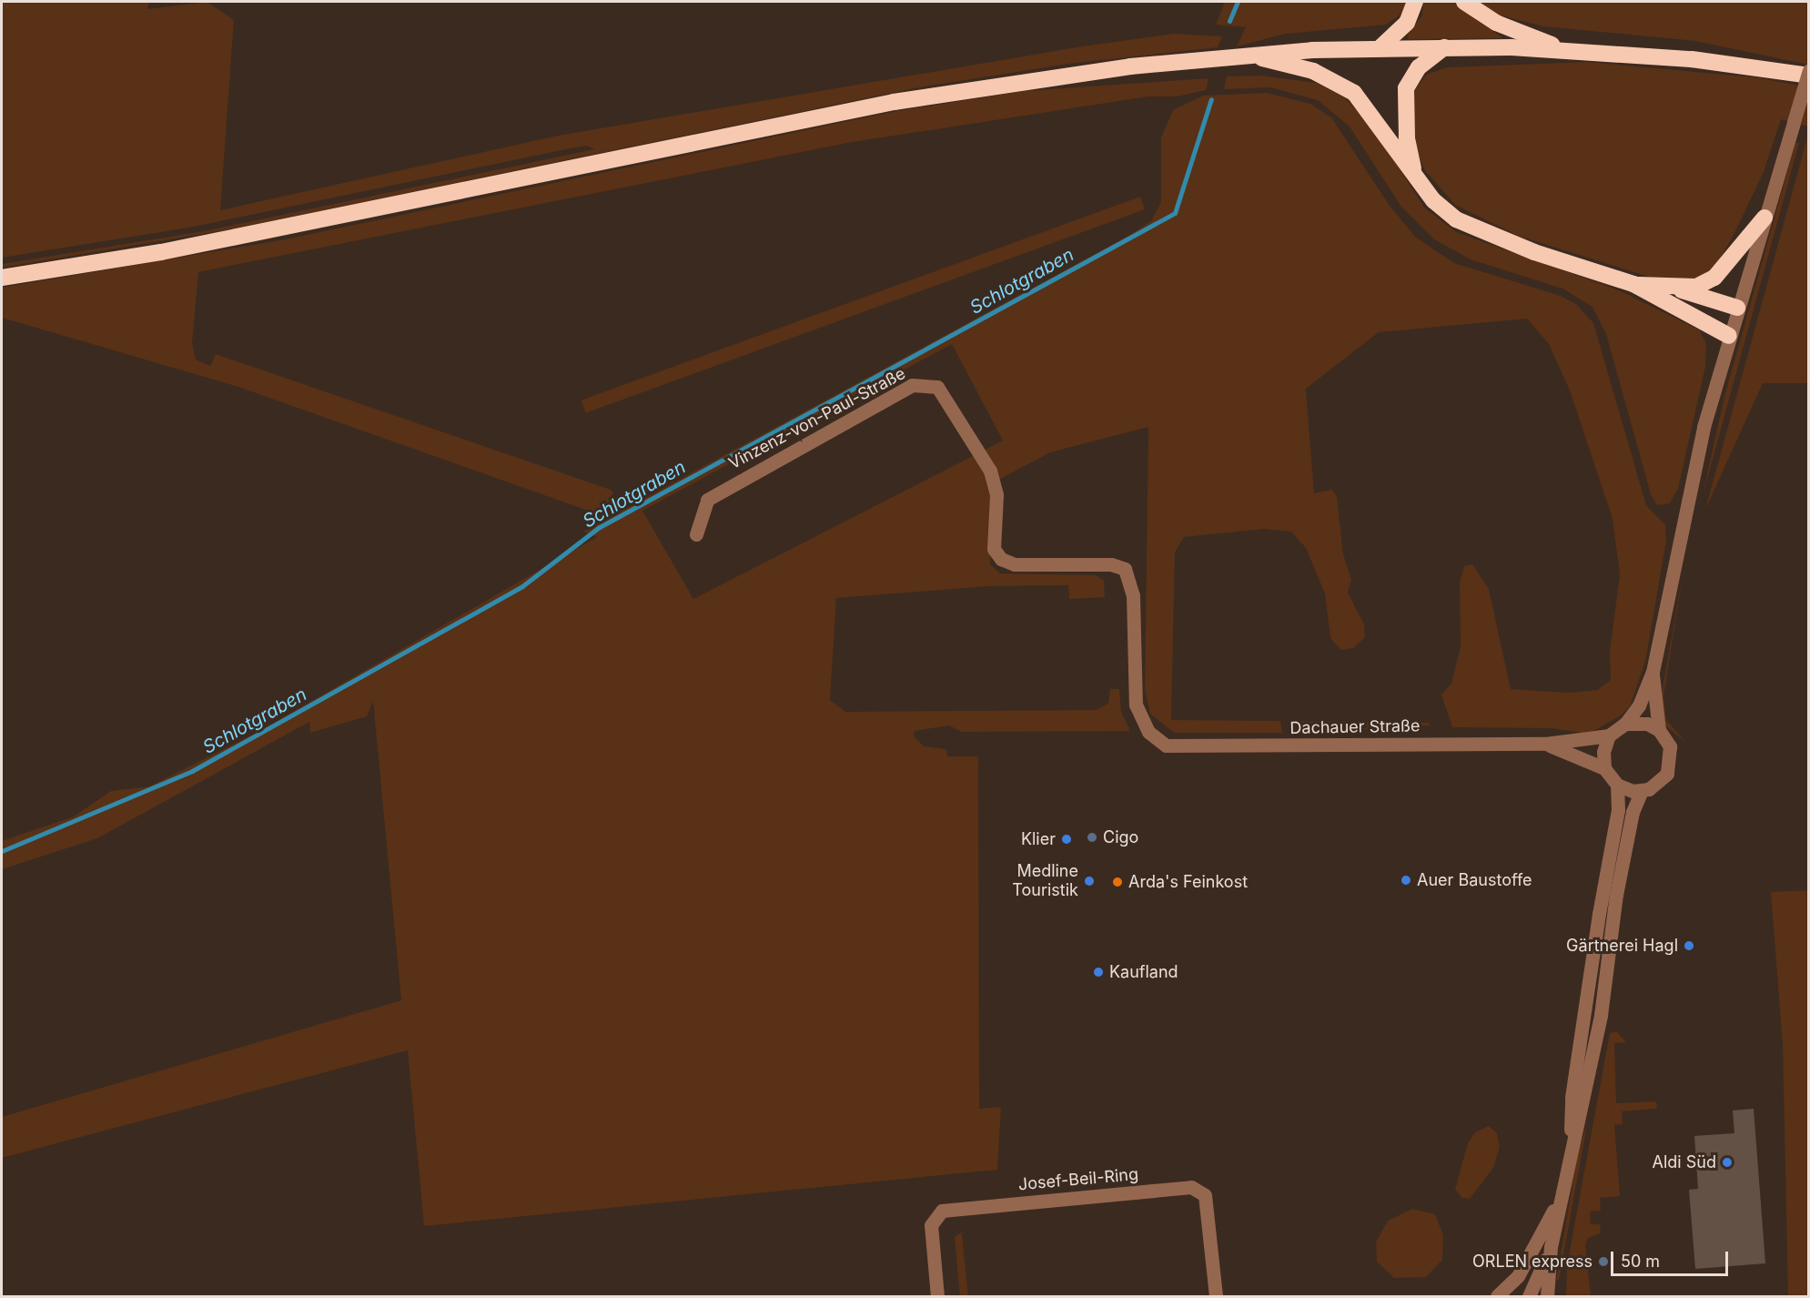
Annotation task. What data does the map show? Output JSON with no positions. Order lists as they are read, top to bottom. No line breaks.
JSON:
{"streets":{"street":["Vinzenz-von-Paul-Straße","Dachauer Straße","Josef-Beil-Ring"]},"crossings":[["Vinzenz-von-Paul-Straße","Dachauer Straße"]],"water":["Schlotgraben"],"places":["Cigo","Klier","Auer Baustoffe","Medline Touristik","Arda's Feinkost","Gärtnerei Hagl","Kaufland","Aldi Süd","ORLEN express"],"scale_bar":"50 m"}
